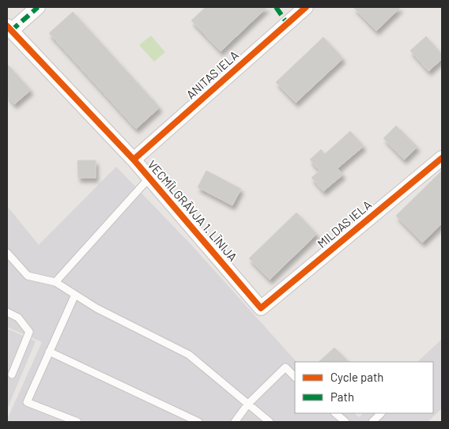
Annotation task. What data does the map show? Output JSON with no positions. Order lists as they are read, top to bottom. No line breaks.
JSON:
{"streets":{"street":["ANITAS IELA","VECMĪLGRĀVJA 1. LĪNIJA","MILDAS IELA"]},"crossings":[["ANITAS IELA","VECMĪLGRĀVJA 1. LĪNIJA"],["VECMĪLGRĀVJA 1. LĪNIJA","MILDAS IELA"]],"legend":["Cycle path","Path"]}
